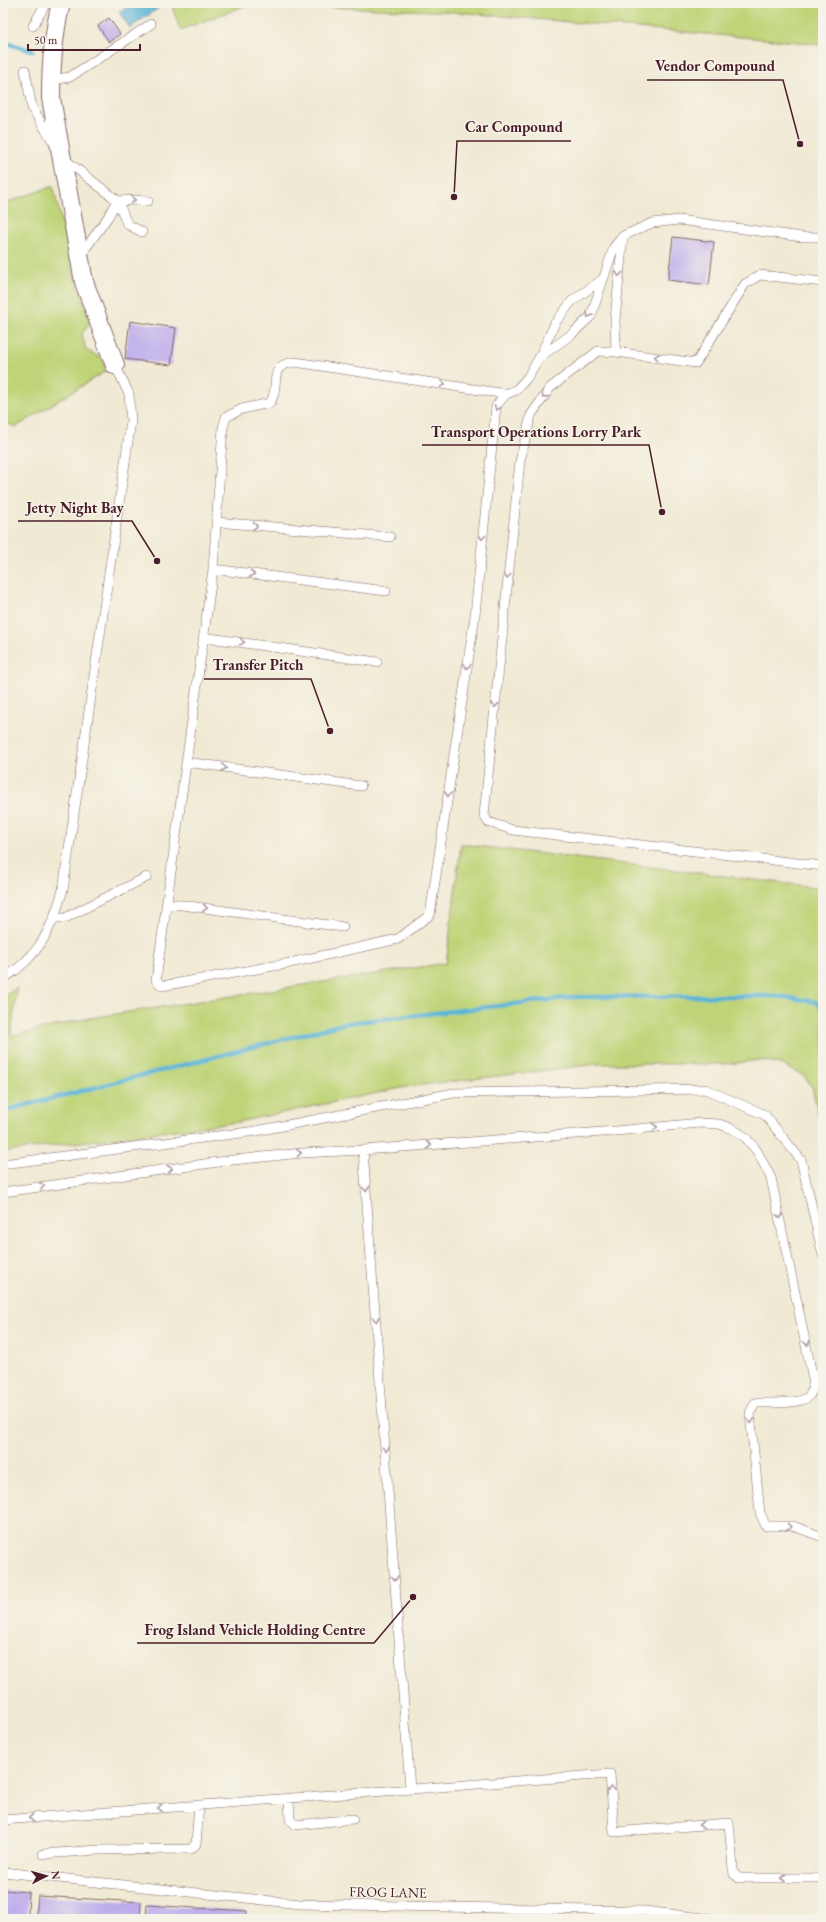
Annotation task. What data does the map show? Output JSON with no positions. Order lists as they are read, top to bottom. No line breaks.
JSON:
{"streets":{"lane":["FROG LANE"]},"places":["Vendor Compound","Car Compound","Transport Operations Lorry Park","Jetty Night Bay","Transfer Pitch","Frog Island Vehicle Holding Centre"],"scale_bar":"50 m","north":"right"}
